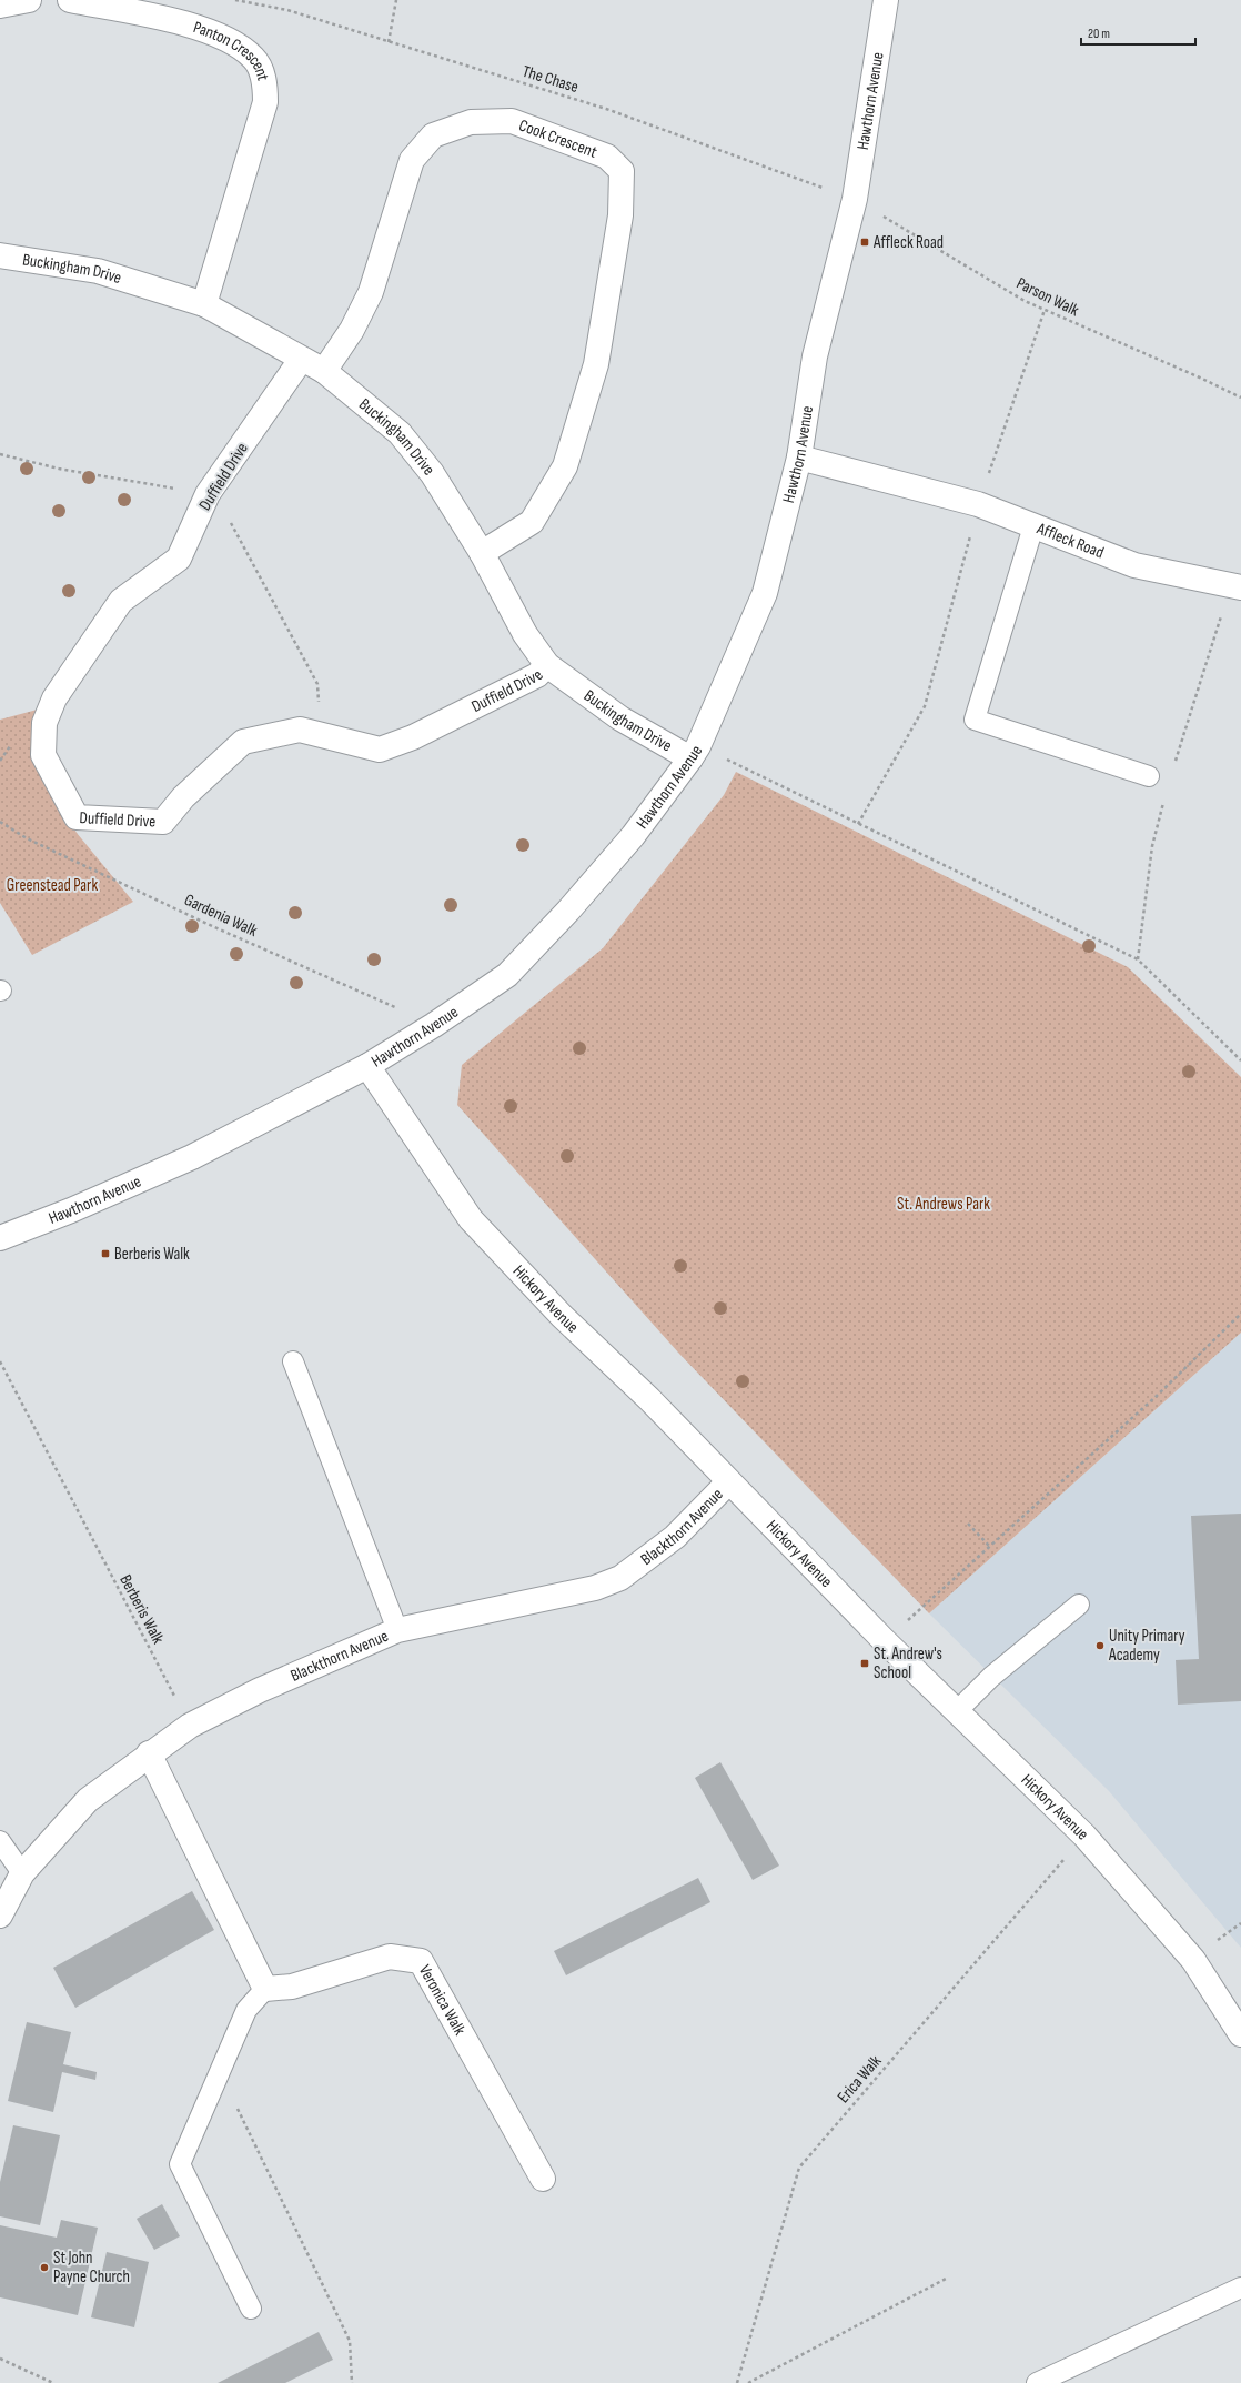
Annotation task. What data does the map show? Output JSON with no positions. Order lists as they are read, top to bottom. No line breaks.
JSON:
{"streets":{"street":["Panton Crescent","Hawthorn Avenue","Cook Crescent","Buckingham Drive","Duffield Drive","Affleck Road","Hickory Avenue","Blackthorn Avenue","Veronica Walk"],"path":["The Chase","Parson Walk","Gardenia Walk","Berberis Walk","Erica Walk"]},"crossings":[["Panton Crescent","Buckingham Drive"],["The Chase","Hawthorn Avenue"],["The Chase","Parson Walk"],["Hawthorn Avenue","Buckingham Drive"],["Hawthorn Avenue","Parson Walk"],["Hawthorn Avenue","Affleck Road"],["Hawthorn Avenue","Gardenia Walk"],["Hawthorn Avenue","Hickory Avenue"],["Cook Crescent","Buckingham Drive"],["Buckingham Drive","Duffield Drive"],["Hickory Avenue","Blackthorn Avenue"],["Hickory Avenue","Erica Walk"],["Blackthorn Avenue","Berberis Walk"]],"parks":["Greenstead Park","St. Andrews Park"],"places":{"transit":["Affleck Road","Berberis Walk","St. Andrew's School"],"other":["Unity Primary Academy","St John Payne Church"]},"scale_bar":"20 m"}
